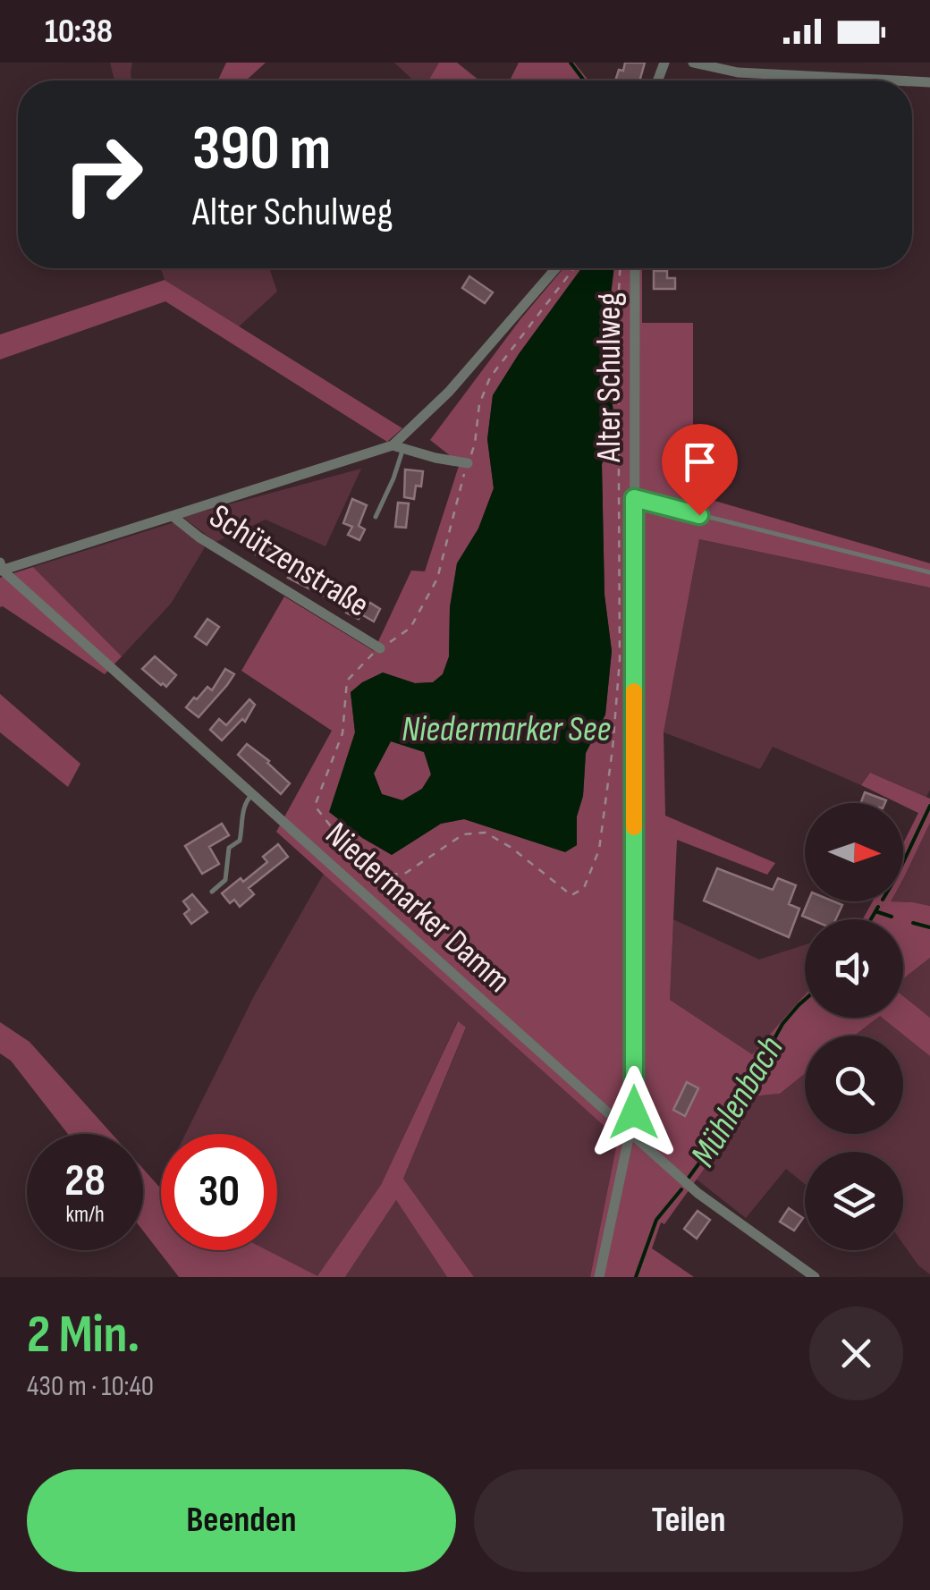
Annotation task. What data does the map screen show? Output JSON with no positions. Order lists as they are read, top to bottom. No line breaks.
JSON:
{"streets":{"street":["Alter Schulweg","Schützenstraße","Niedermarker Damm"]},"crossings":[["Alter Schulweg","Niedermarker Damm"],["Schützenstraße","Niedermarker Damm"]],"water":["Niedermarker See","Mühlenbach"],"north":"right","page":{"status":"10:38","turn":["390 m","Alter Schulweg"],"speed":"28 km/h","limit":"30","heading":["2 Min.","430 m · 10:40"],"buttons":["Beenden","Teilen"]}}
